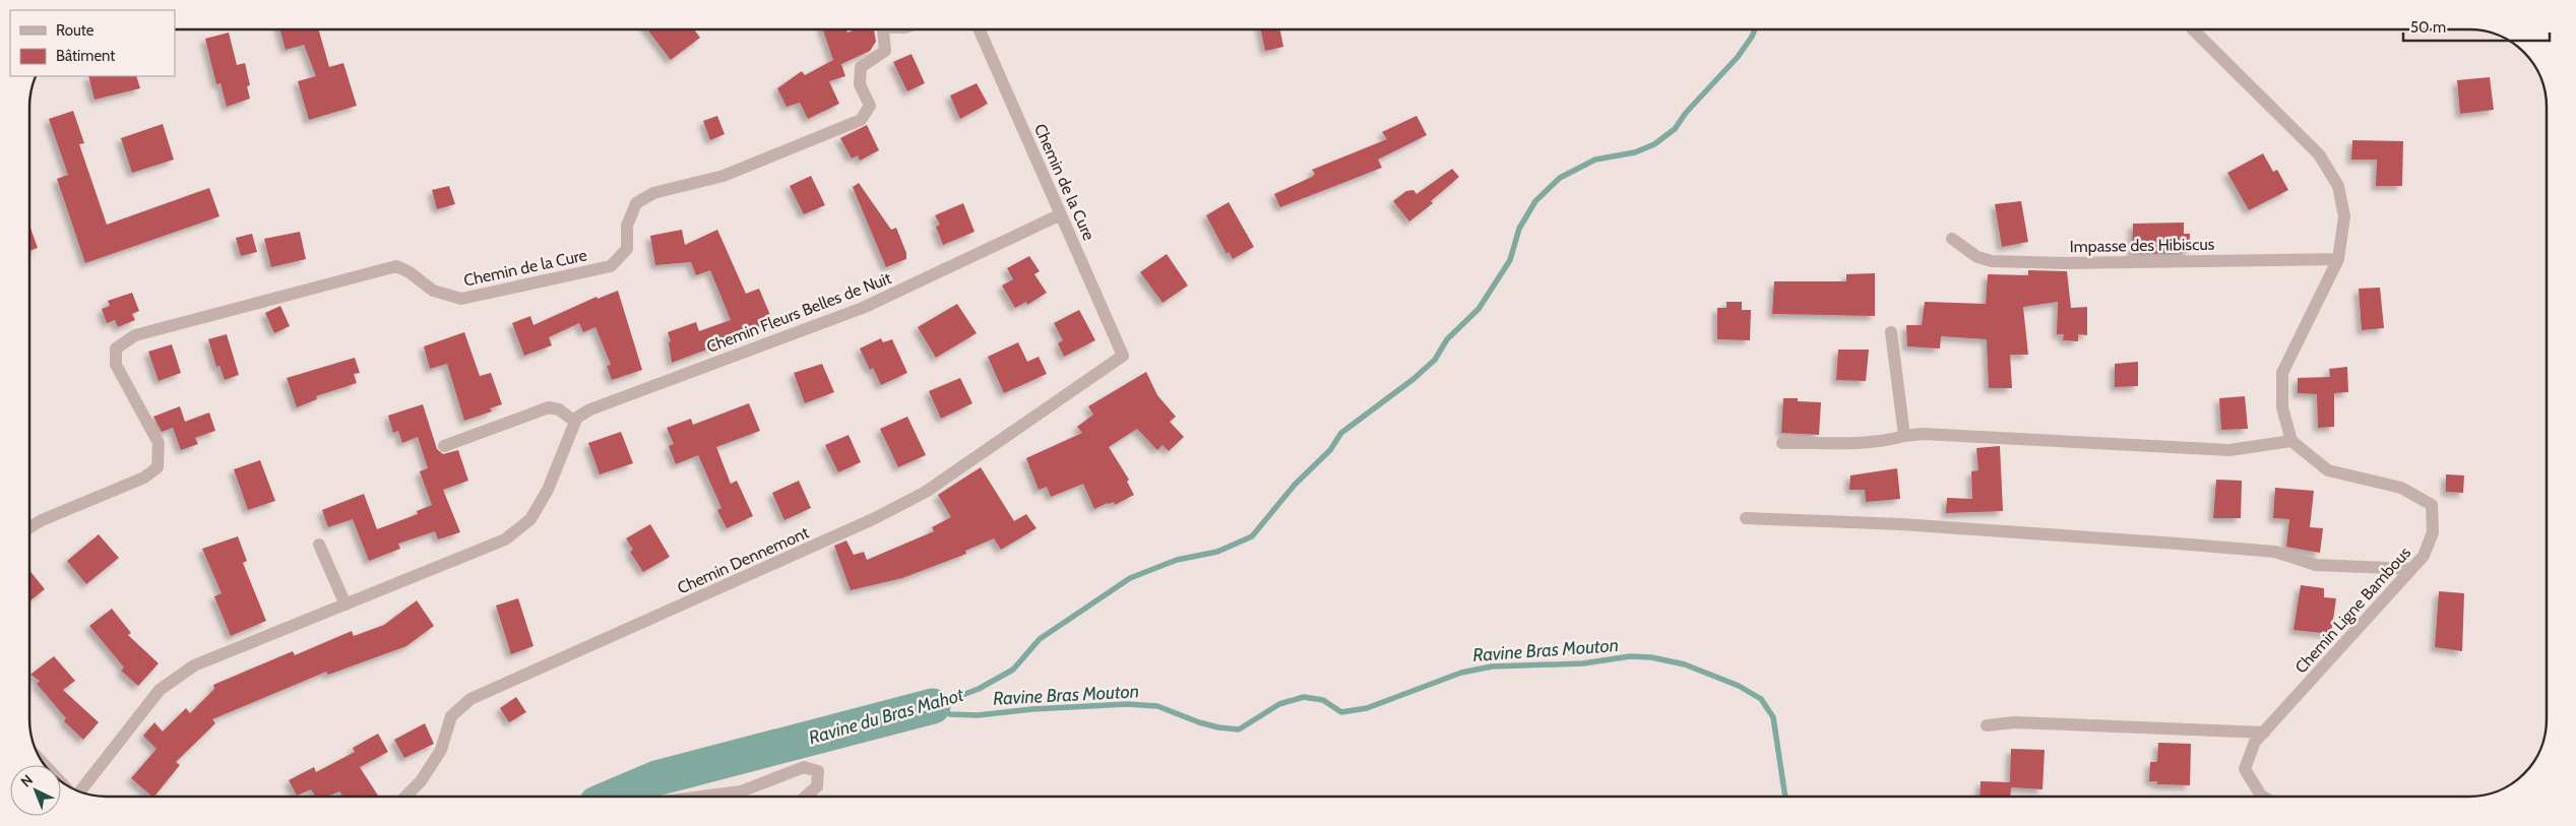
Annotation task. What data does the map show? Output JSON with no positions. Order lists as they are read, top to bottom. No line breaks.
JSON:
{"streets":{"street":["Chemin de la Cure","Impasse des Hibiscus","Chemin Fleurs Belles de Nuit","Chemin Dennemont","Chemin Ligne Bambous"]},"crossings":[["Chemin de la Cure","Chemin Fleurs Belles de Nuit"],["Chemin de la Cure","Chemin Dennemont"]],"water":["Ravine Bras Mouton","Ravine du Bras Mahot"],"legend":["Route","Bâtiment"],"scale_bar":"50 m","north":"top left"}
